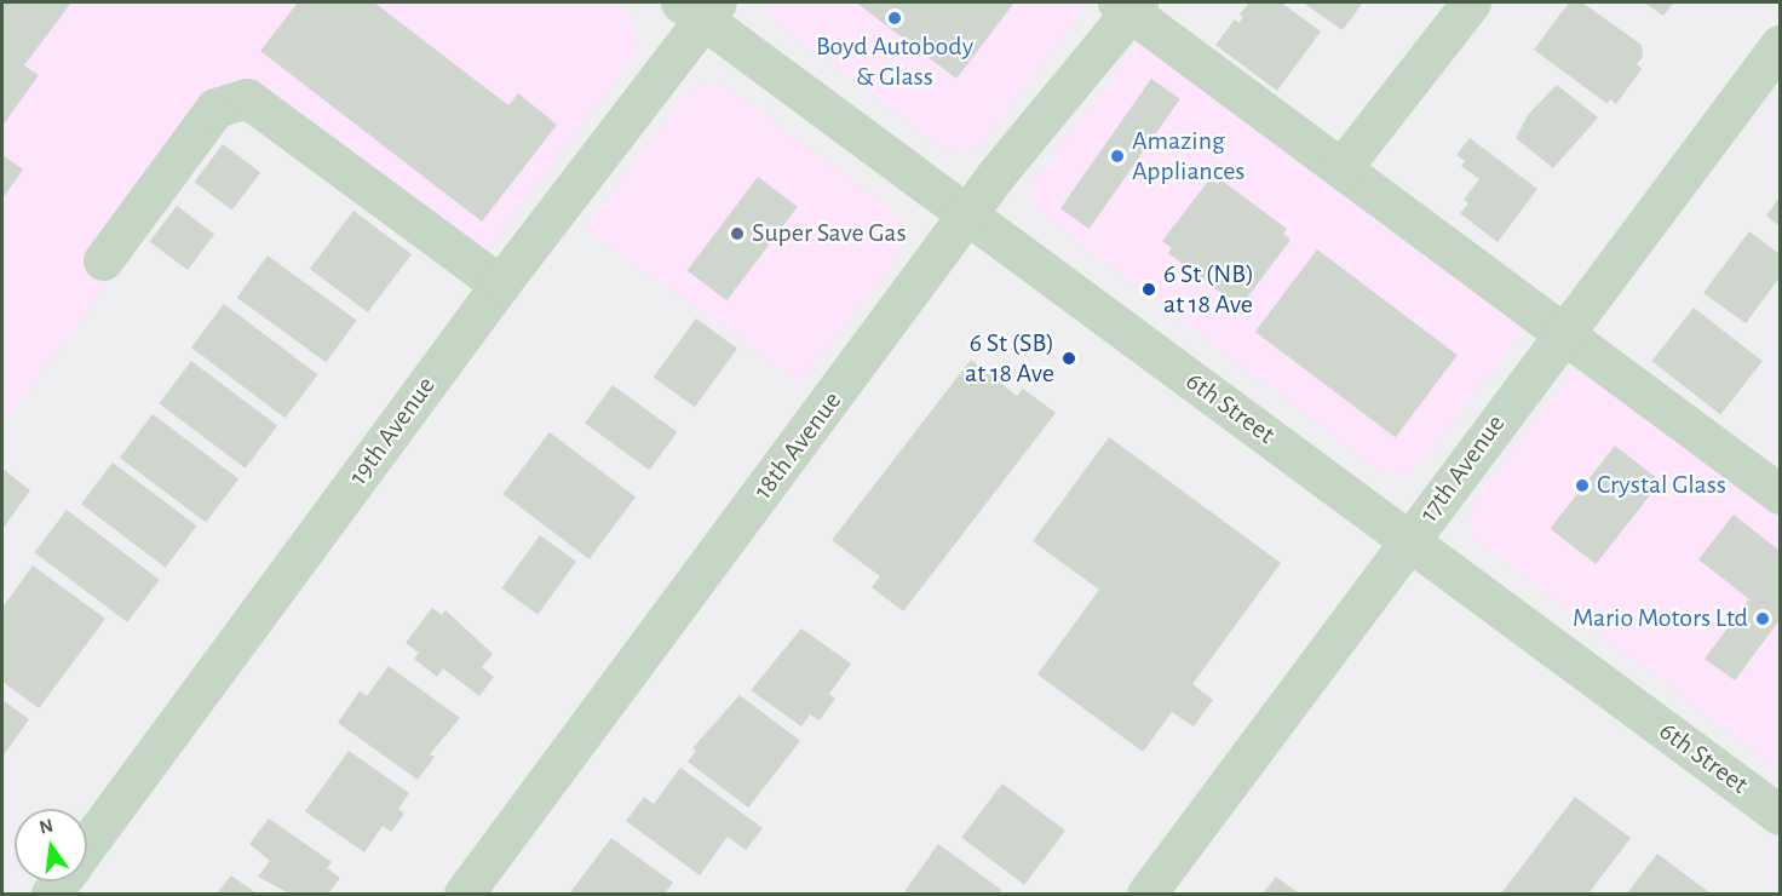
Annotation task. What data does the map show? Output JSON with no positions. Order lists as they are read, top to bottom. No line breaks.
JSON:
{"streets":{"street":["6th Street","19th Avenue","18th Avenue","17th Avenue"]},"crossings":[["6th Street","19th Avenue"],["6th Street","18th Avenue"],["6th Street","17th Avenue"]],"places":["Boyd Autobody & Glass","Amazing Appliances","Super Save Gas","6 St (NB) at 18 Ave","6 St (SB) at 18 Ave","Crystal Glass","Mario Motors Ltd"],"north":"top"}
